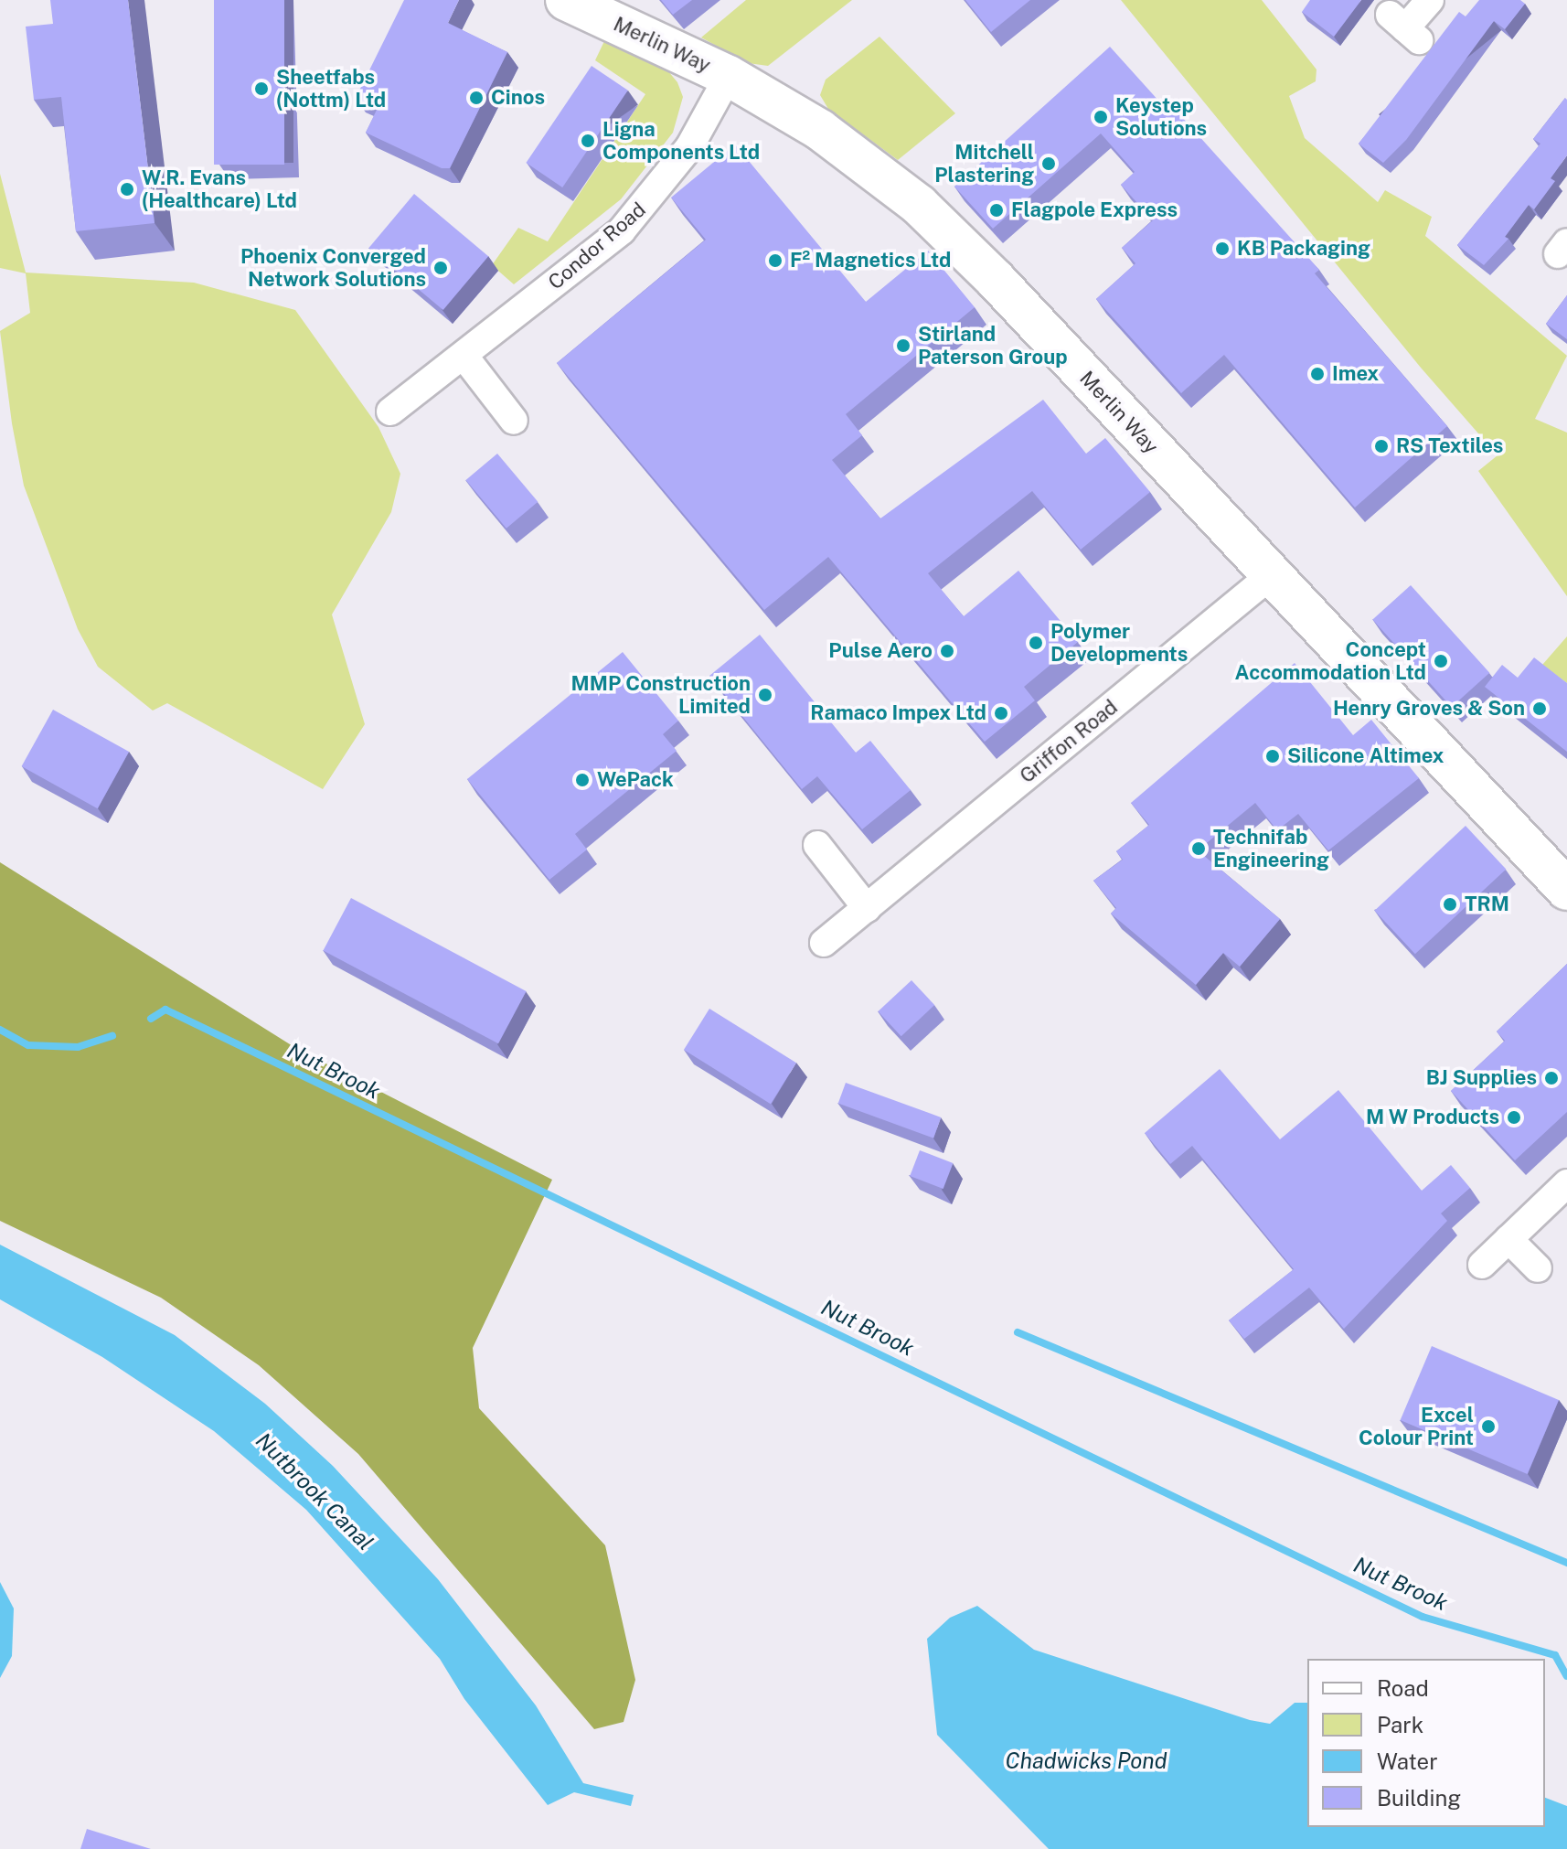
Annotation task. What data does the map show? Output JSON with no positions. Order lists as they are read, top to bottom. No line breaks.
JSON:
{"streets":{"street":["Merlin Way","Condor Road","Griffon Road"]},"crossings":[["Merlin Way","Condor Road"],["Merlin Way","Griffon Road"]],"water":["Nut Brook","Nutbrook Canal","Chadwicks Pond"],"places":["Sheetfabs (Nottm) Ltd","Cinos","Keystep Solutions","Ligna Components Ltd","Mitchell Plastering","W.R. Evans (Healthcare) Ltd","Flagpole Express","KB Packaging","F² Magnetics Ltd","Phoenix Converged Network Solutions","Stirland Paterson Group","Imex","RS Textiles","Polymer Developments","Pulse Aero","Concept Accommodation Ltd","MMP Construction Limited","Henry Groves & Son","Ramaco Impex Ltd","Silicone Altimex","WePack","Technifab Engineering","TRM","BJ Supplies","M W Products","Excel Colour Print"],"legend":["Road","Park","Water","Building"]}
